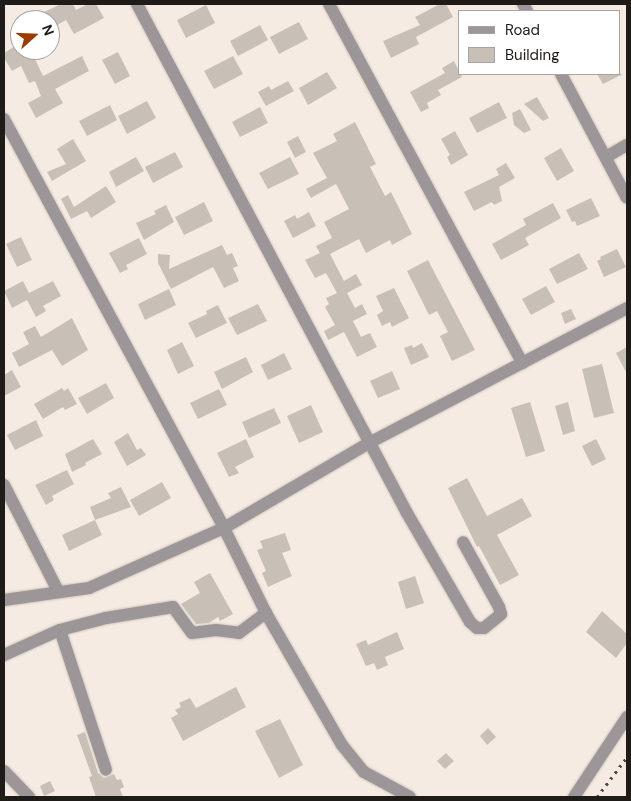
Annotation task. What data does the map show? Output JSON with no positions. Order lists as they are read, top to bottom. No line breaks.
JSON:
{"legend":["Road","Building"],"north":"right"}
